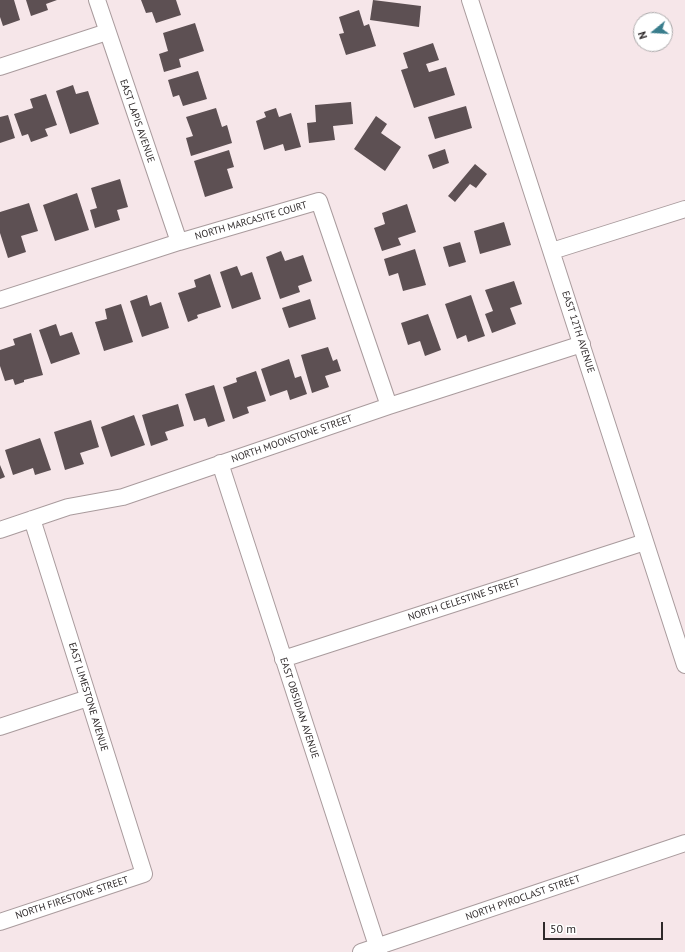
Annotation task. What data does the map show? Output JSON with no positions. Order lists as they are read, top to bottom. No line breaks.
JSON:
{"streets":{"street":["EAST LAPIS AVENUE","NORTH MARCASITE COURT","EAST 12TH AVENUE","NORTH MOONSTONE STREET","NORTH CELESTINE STREET","EAST LIMESTONE AVENUE","EAST OBSIDIAN AVENUE","NORTH FIRESTONE STREET","NORTH PYROCLAST STREET"]},"crossings":[["EAST LAPIS AVENUE","NORTH MARCASITE COURT"],["NORTH MARCASITE COURT","NORTH MOONSTONE STREET"],["EAST 12TH AVENUE","NORTH MOONSTONE STREET"],["EAST 12TH AVENUE","NORTH CELESTINE STREET"],["NORTH MOONSTONE STREET","EAST LIMESTONE AVENUE"],["NORTH MOONSTONE STREET","EAST OBSIDIAN AVENUE"],["NORTH CELESTINE STREET","EAST OBSIDIAN AVENUE"],["EAST LIMESTONE AVENUE","NORTH FIRESTONE STREET"],["EAST OBSIDIAN AVENUE","NORTH PYROCLAST STREET"]],"scale_bar":"50 m","north":"left"}
